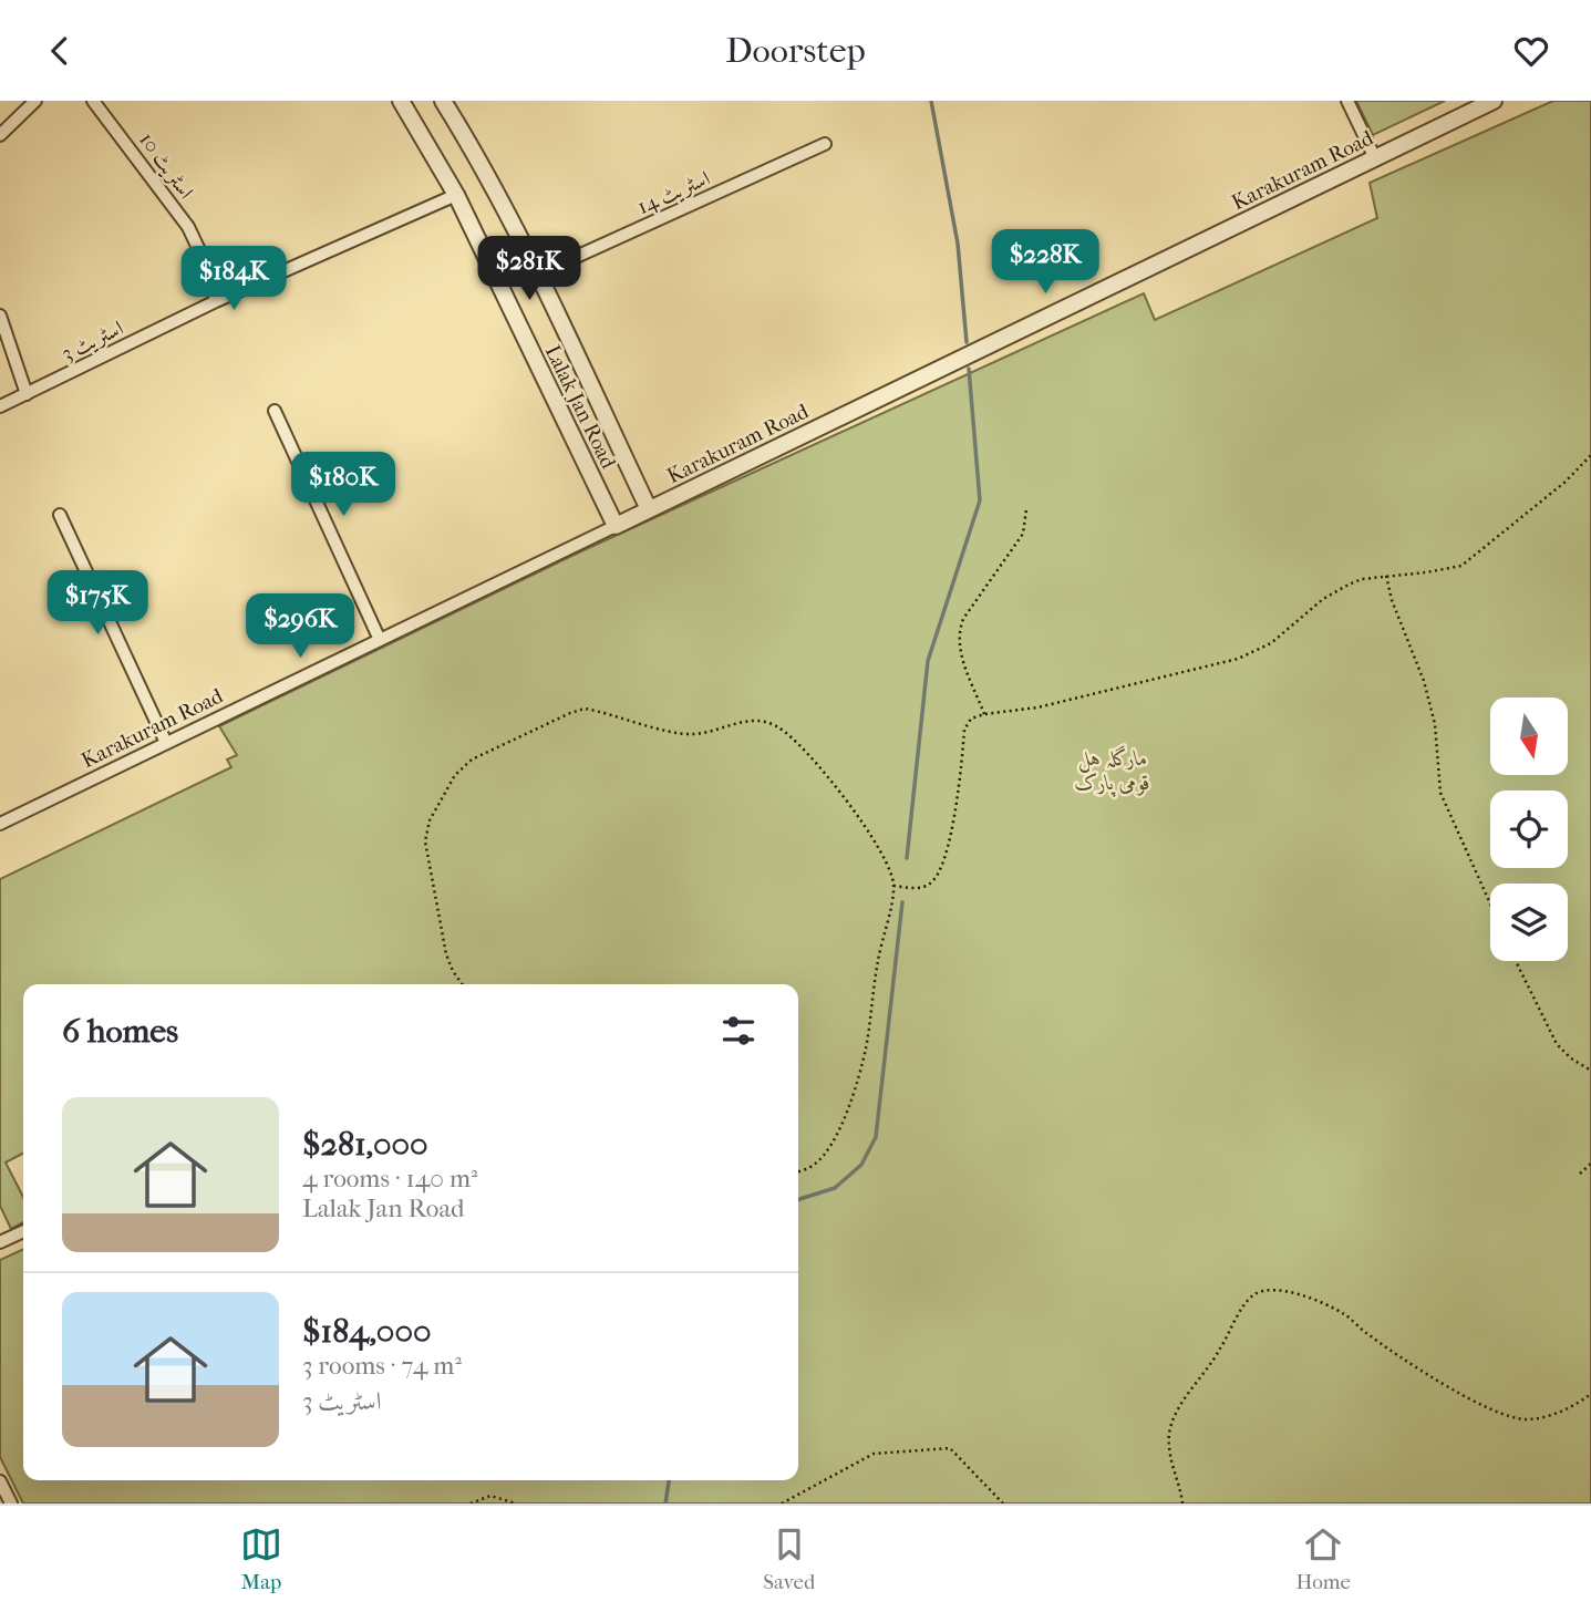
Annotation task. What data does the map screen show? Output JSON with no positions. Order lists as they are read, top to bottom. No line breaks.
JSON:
{"streets":{"street":["اسٹریٹ 10","Karakuram Road","اسٹریٹ 14","اسٹریٹ 3","Lalak Jan Road"]},"crossings":[["اسٹریٹ 10","اسٹریٹ 3"],["Karakuram Road","Lalak Jan Road"],["اسٹریٹ 14","Lalak Jan Road"],["اسٹریٹ 3","Lalak Jan Road"]],"parks":["مارگلہ ہل قومی پارک"],"north":"bottom","page":{"header":"Doorstep","price":["$228K","$281K","$184K","$180K","$175K","$296K"],"heading":"6 homes","list":[{"name":"$281,000","note":"4 rooms · 140 m² · Lalak Jan Road"},{"name":"$184,000","note":"3 rooms · 74 m² · اسٹریٹ 3"}],"tabs":["Map","Saved","Home"]}}
